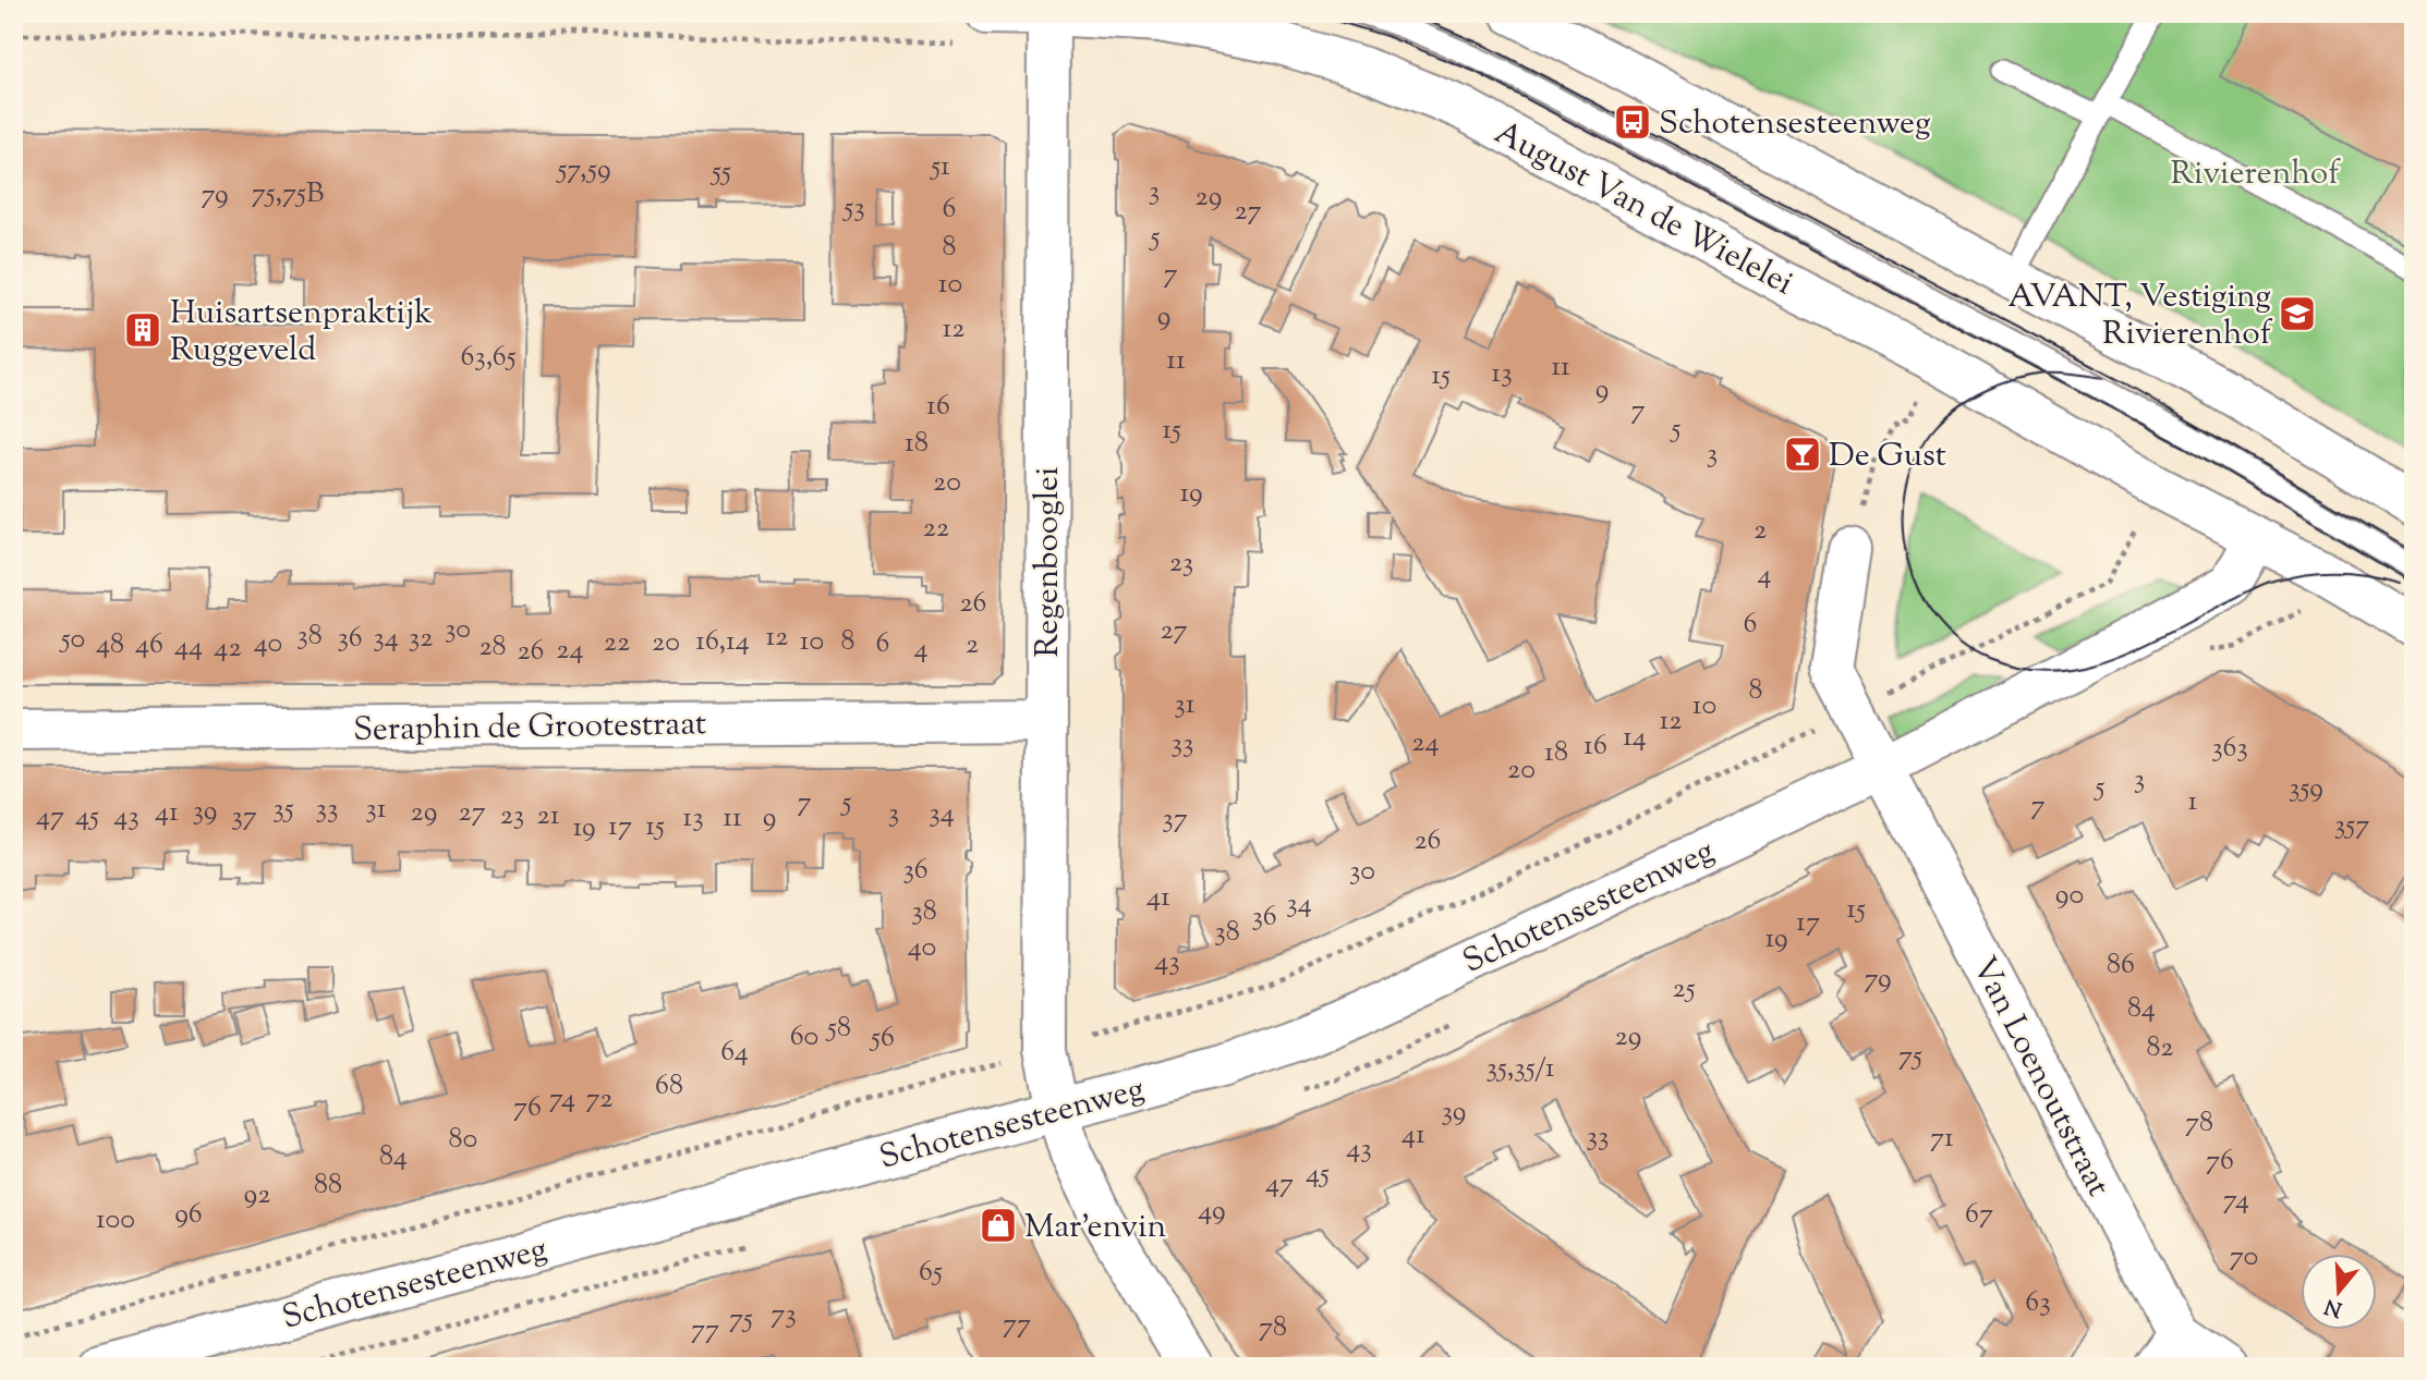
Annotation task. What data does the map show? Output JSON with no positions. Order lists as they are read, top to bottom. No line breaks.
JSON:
{"streets":{"street":["August Van de Wielelei","Regenbooglei","Seraphin de Grootestraat","Schotensesteenweg","Van Loenoutstraat"]},"crossings":[["August Van de Wielelei","Regenbooglei"],["August Van de Wielelei","Schotensesteenweg"],["Regenbooglei","Seraphin de Grootestraat"],["Regenbooglei","Schotensesteenweg"],["Schotensesteenweg","Van Loenoutstraat"]],"parks":["Rivierenhof"],"places":{"bus stop":["Schotensesteenweg"],"school or university":["AVANT, Vestiging Rivierenhof"],"building":["Huisartsenpraktijk Ruggeveld"],"bar":["De Gust"],"shop":["Mar'envin"]},"house_numbers":["51","57,59","55","3","75,75B","79","29","53","6","27","5","8","7","10","9","12","63,65","11","11","13","15","9","16","7","5","15","18","3","20","19","22","2","23","4","26","6","30","27","38","12","36","34","32","50","16,14","10","8","22","20","40","6","48","46","2","44","28","42","4","24","26","8","31","10","12","14","24","33","16","363","18","20","3","5","359","1","7","5","7","35","33","31","39","41","29","27","3","34","23","21","47","45","43","37","13","11","9","37","357","17","15","19","26","36","30","90","41","34","15","38","36","17","38","19","40","43","86","79","25","84","58","60","29","56","82","64","75","35,35/1","68","74","72","76","39","78","41","33","71","80","43","84","76","45","47","88","92","74","49","96","67","100","70","65","63","73","75","77","78","77"],"north":"bottom"}
